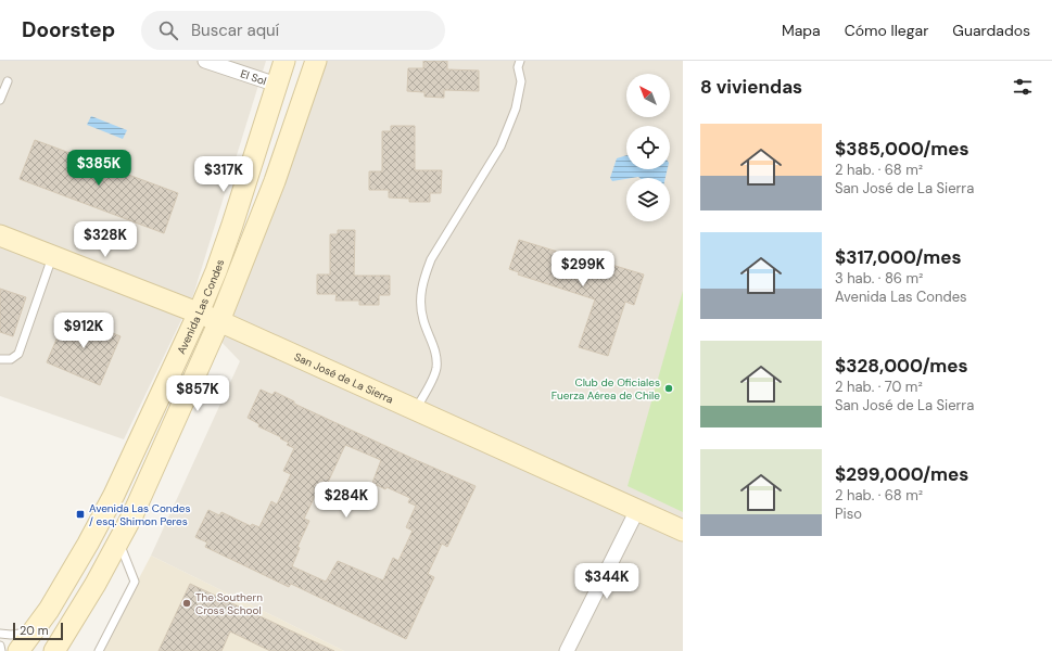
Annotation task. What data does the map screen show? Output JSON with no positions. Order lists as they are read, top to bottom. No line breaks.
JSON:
{"streets":{"main road":["Avenida Las Condes","San José de La Sierra"],"street":["El Sol"]},"crossings":[["El Sol","Avenida Las Condes"],["Avenida Las Condes","San José de La Sierra"]],"places":{"other":["Club de Oficiales Fuerza Aérea de Chile","The Southern Cross School"],"transit":["Avenida Las Condes / esq. Shimon Peres"]},"scale_bar":"20 m","north":"top left","page":{"header":"Doorstep","search":"Buscar aquí","nav":["Mapa","Cómo llegar","Guardados"],"heading":"8 viviendas","list":[{"name":"$385,000/mes","note":"2 hab. · 68 m² · San José de La Sierra"},{"name":"$317,000/mes","note":"3 hab. · 86 m² · Avenida Las Condes"},{"name":"$328,000/mes","note":"2 hab. · 70 m² · San José de La Sierra"},{"name":"$299,000/mes","note":"2 hab. · 68 m² · Piso"}],"price":["$385K","$317K","$328K","$299K","$912K","$857K","$284K","$344K"],"scale":"20 m"}}
